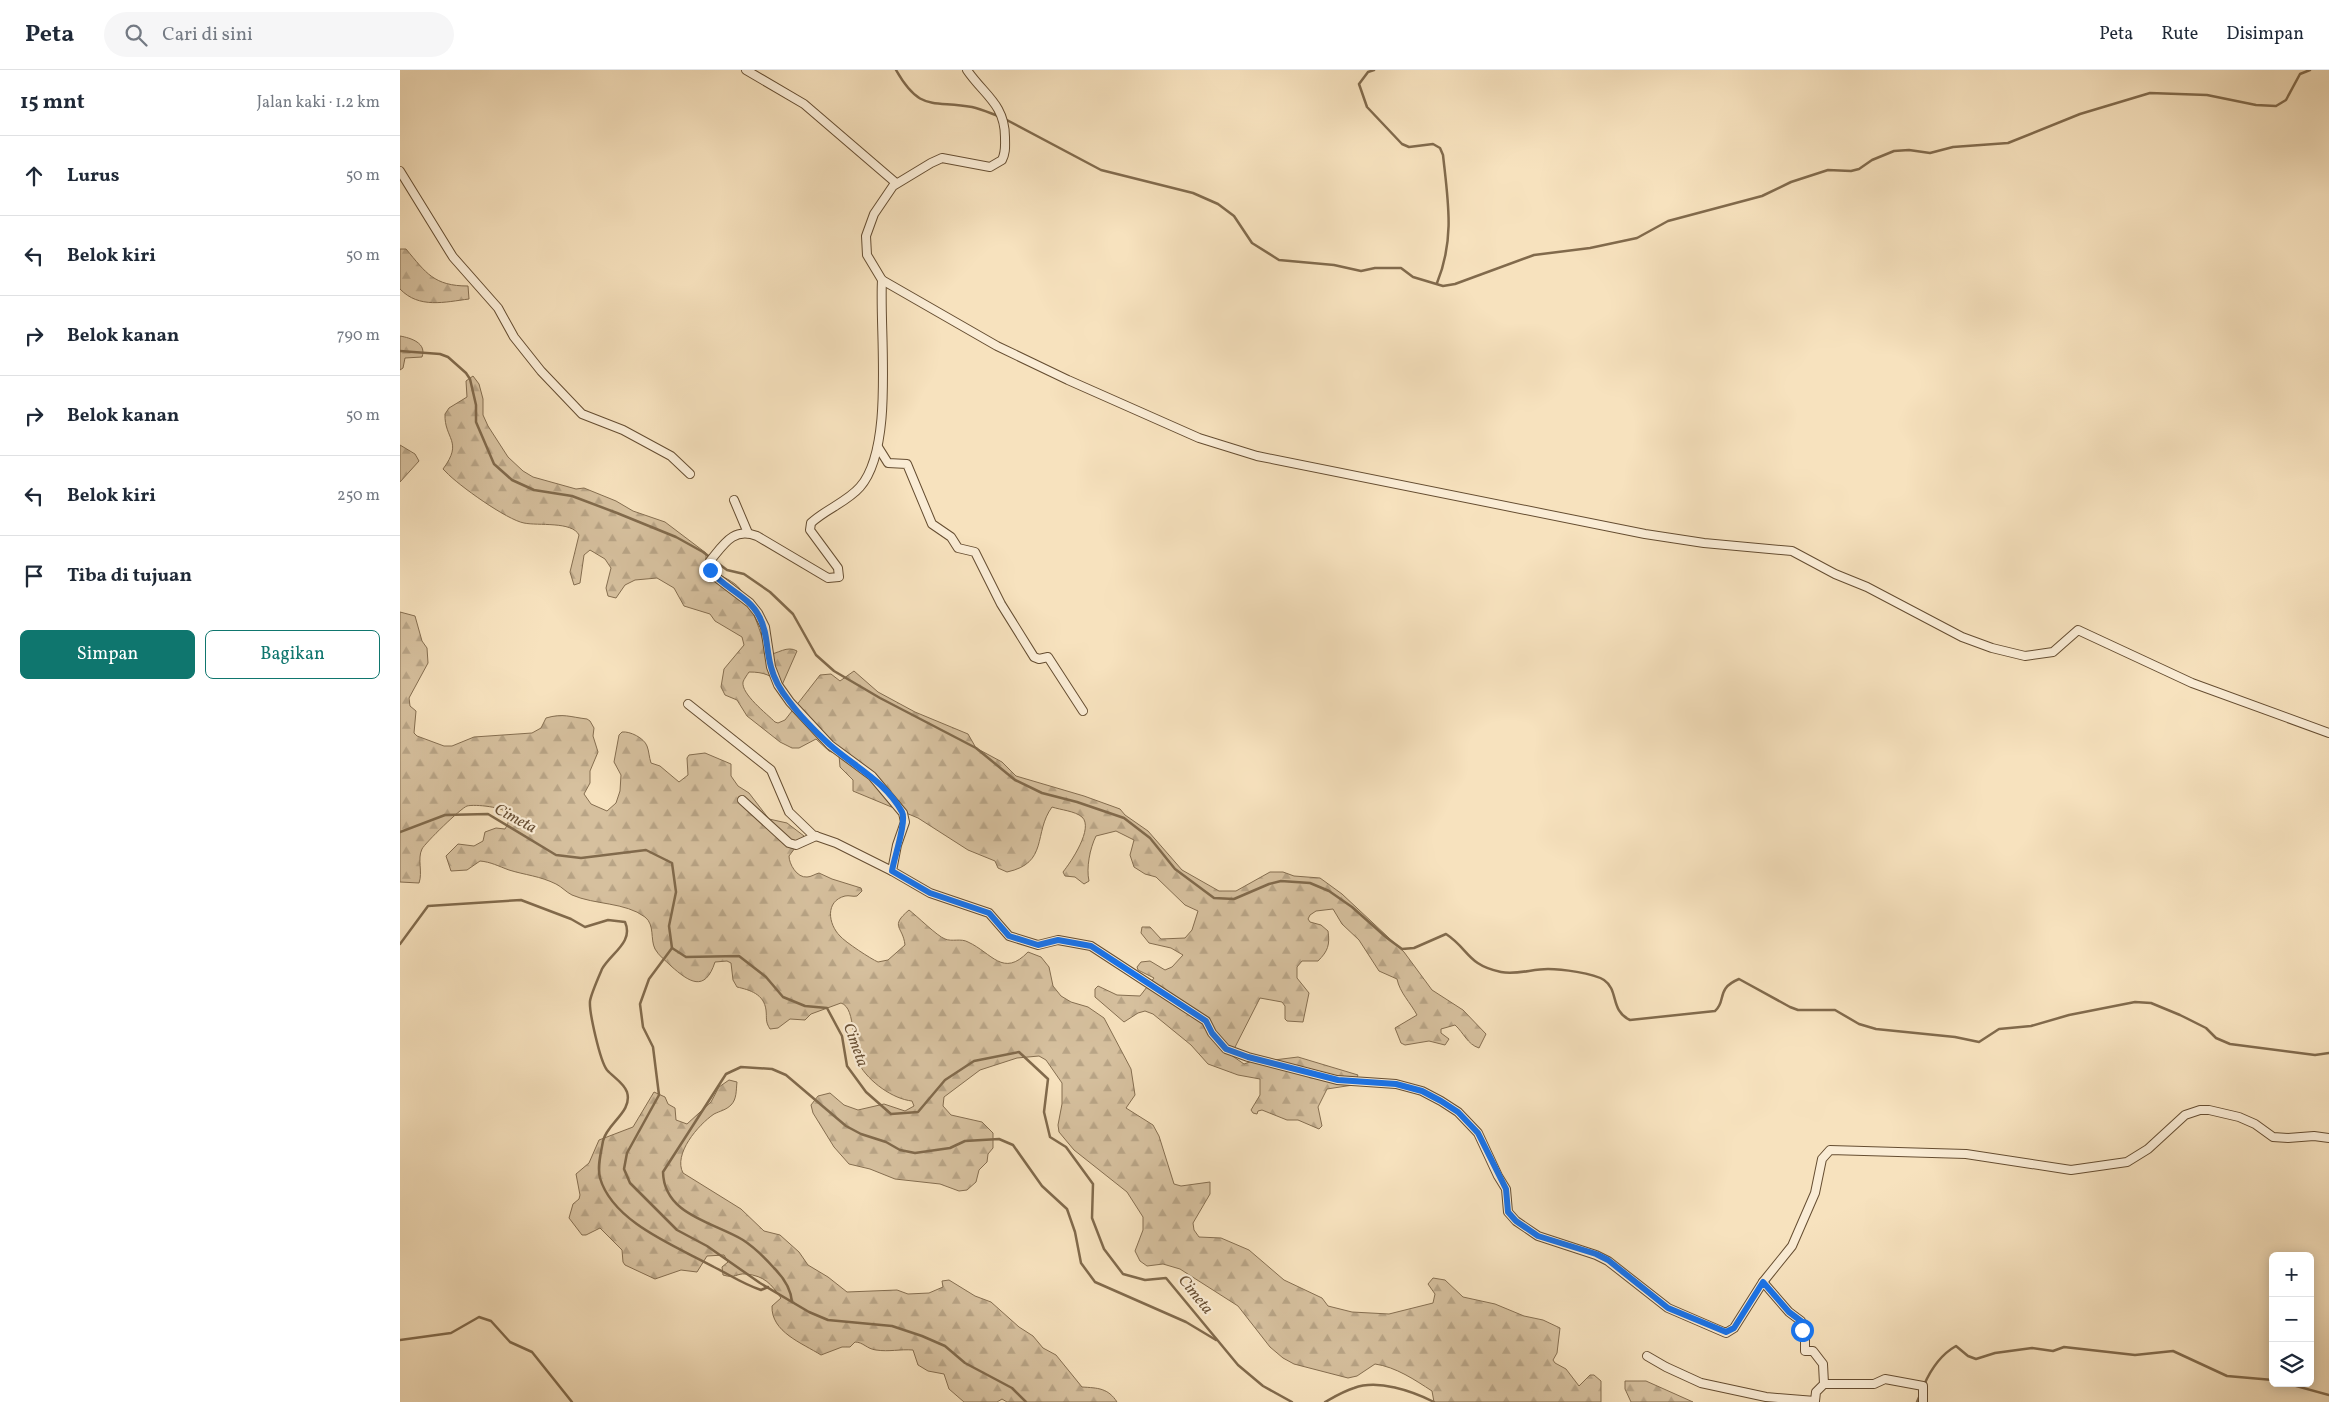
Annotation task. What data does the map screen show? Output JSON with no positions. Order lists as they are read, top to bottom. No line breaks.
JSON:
{"water":["Cimeta"],"page":{"header":"Peta","search":"Cari di sini","nav":["Peta","Rute","Disimpan"],"heading":["15 mnt","Jalan kaki · 1.2 km"],"list":[["Lurus","50 m"],["Belok kiri","50 m"],["Belok kanan","790 m"],["Belok kanan","50 m"],["Belok kiri","250 m"],"Tiba di tujuan"],"buttons":["Simpan","Bagikan"],"map_buttons":["+","−"]}}
